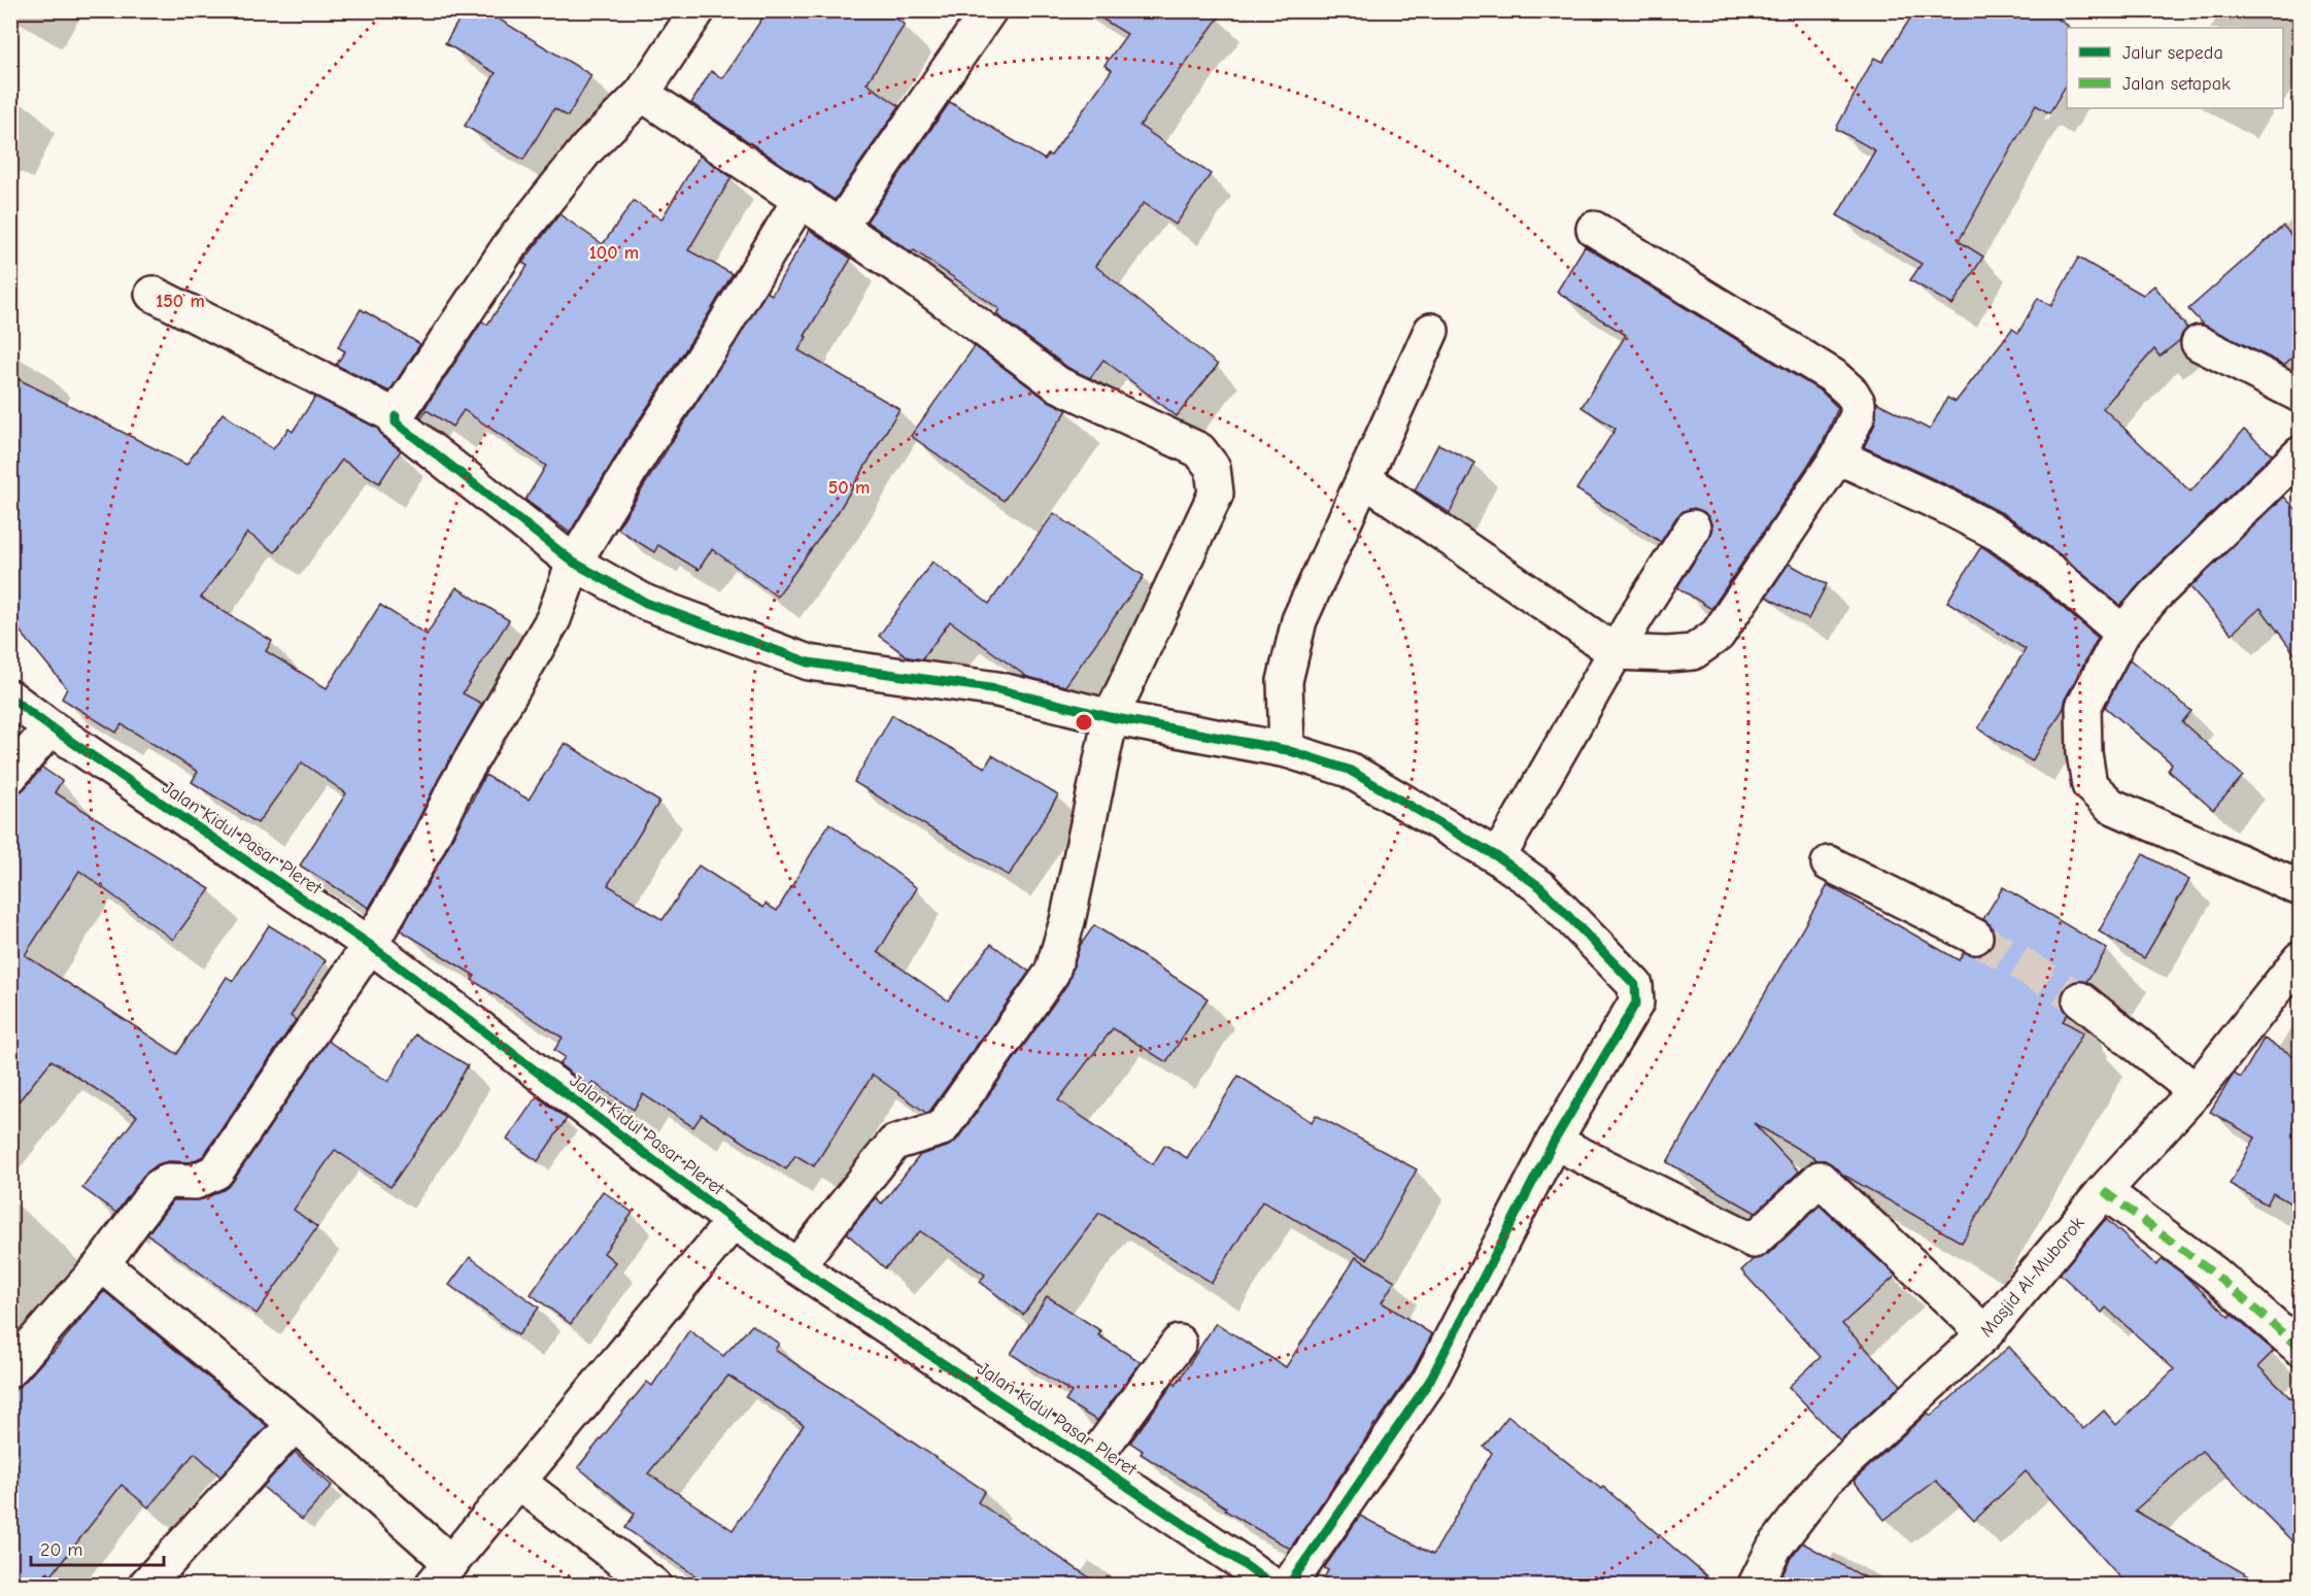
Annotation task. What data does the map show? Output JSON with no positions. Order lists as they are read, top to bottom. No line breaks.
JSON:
{"streets":{"street":["Jalan Kidul Pasar Pleret","Masjid Al-Mubarok"]},"legend":["Jalur sepeda","Jalan setapak"],"scale_bar":"20 m","rings":["100 m","150 m","50 m"]}
